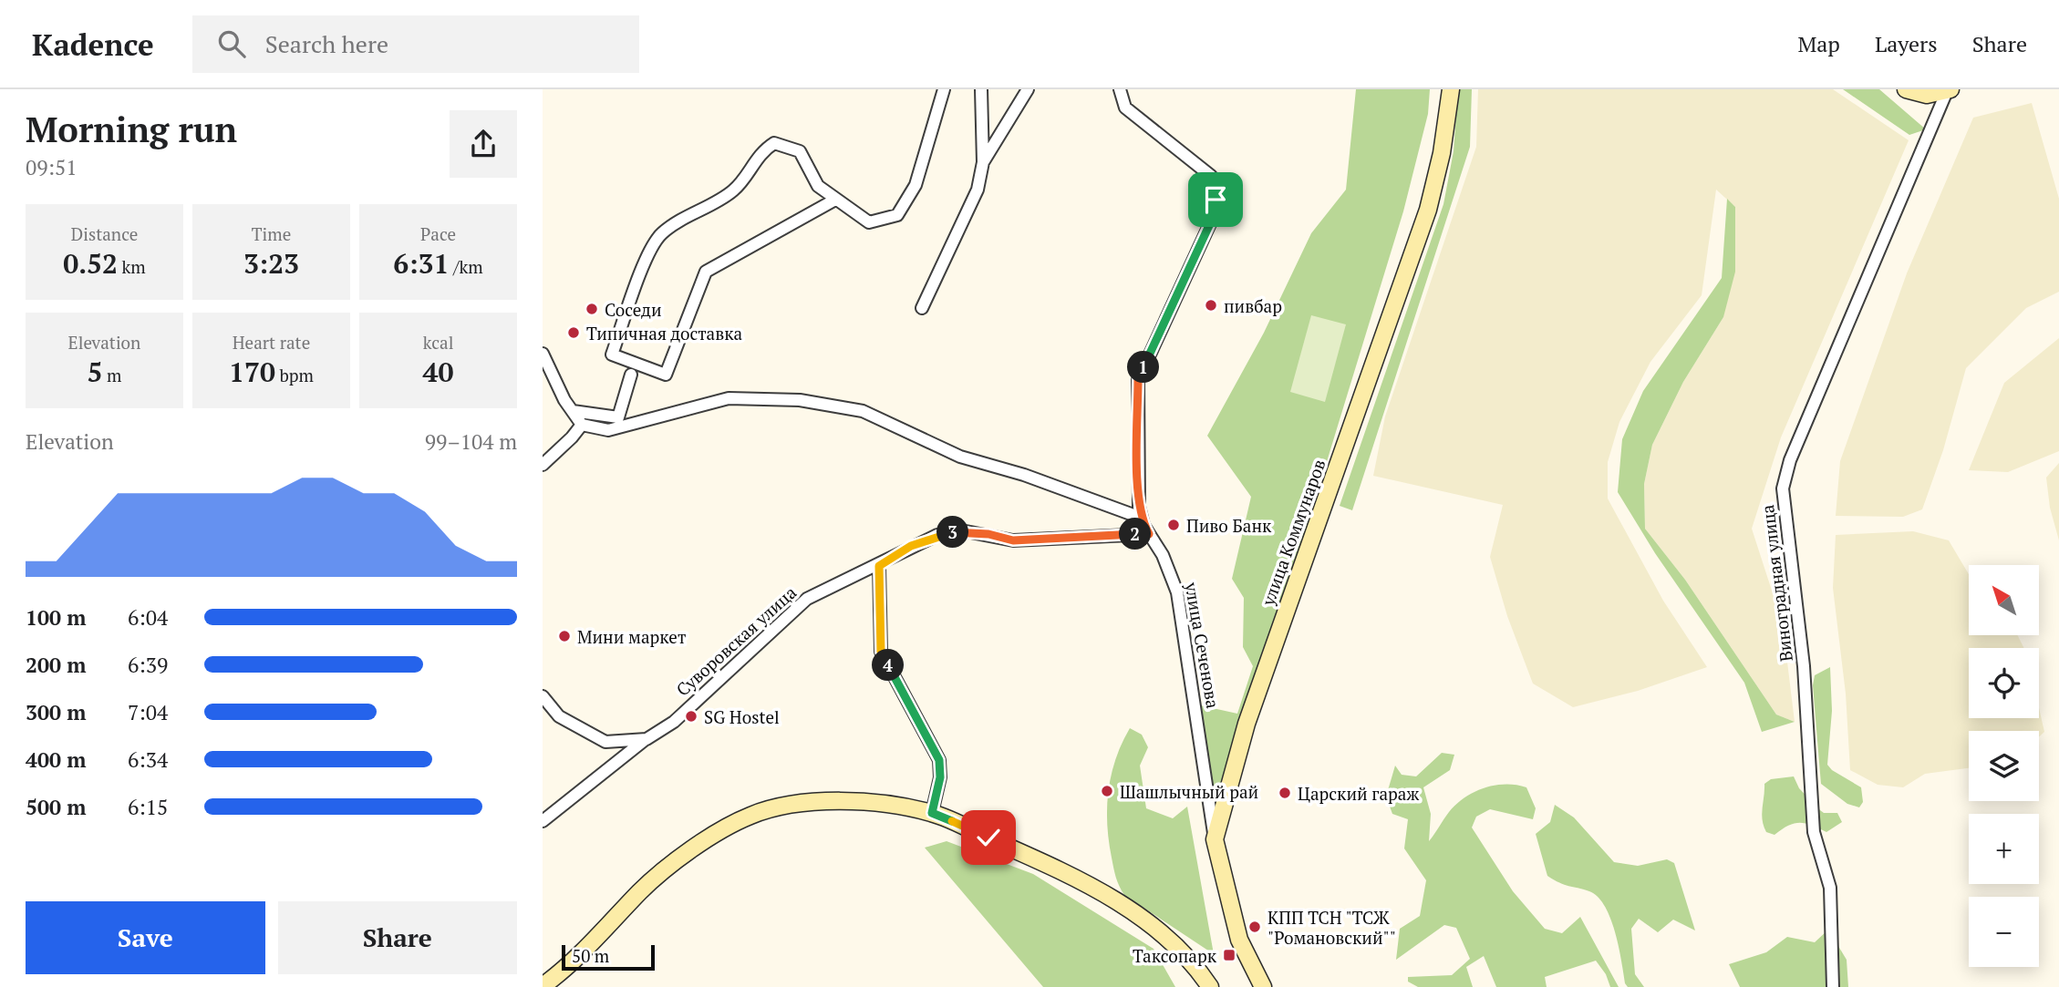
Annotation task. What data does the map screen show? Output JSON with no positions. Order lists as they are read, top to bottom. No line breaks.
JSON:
{"streets":{"main road":["улица Коммунаров"],"street":["Виноградная улица","Суворовская улица","улица Сеченова"]},"crossings":[["улица Коммунаров","улица Сеченова"],["Суворовская улица","улица Сеченова"]],"places":{"other":["пивбар","Соседи","Типичная доставка","Пиво Банк","Мини маркет","SG Hostel","Шашлычный рай","Царский гараж","КПП ТСН \"ТСЖ \"Романовский\"\""],"transit":["Таксопарк"]},"scale_bar":"50 m","north":"top left","page":{"header":"Kadence","search":"Search here","nav":["Map","Layers","Share"],"heading":["Morning run","09:51"],"stats":[["Distance","0.52 km"],["Time","3:23"],["Pace","6:31 /km"],["Elevation","5 m"],["Heart rate","170 bpm"],["kcal","40"]],"pins":["1","3","2","4"],"chart":["Elevation","99–104 m"],"map_buttons":["+","−"],"list":[{"name":"100 m","note":"6:04"},{"name":"200 m","note":"6:39"},{"name":"300 m","note":"7:04"},{"name":"400 m","note":"6:34"},{"name":"500 m","note":"6:15"}],"buttons":["Save","Share"],"scale":"50 m"}}
